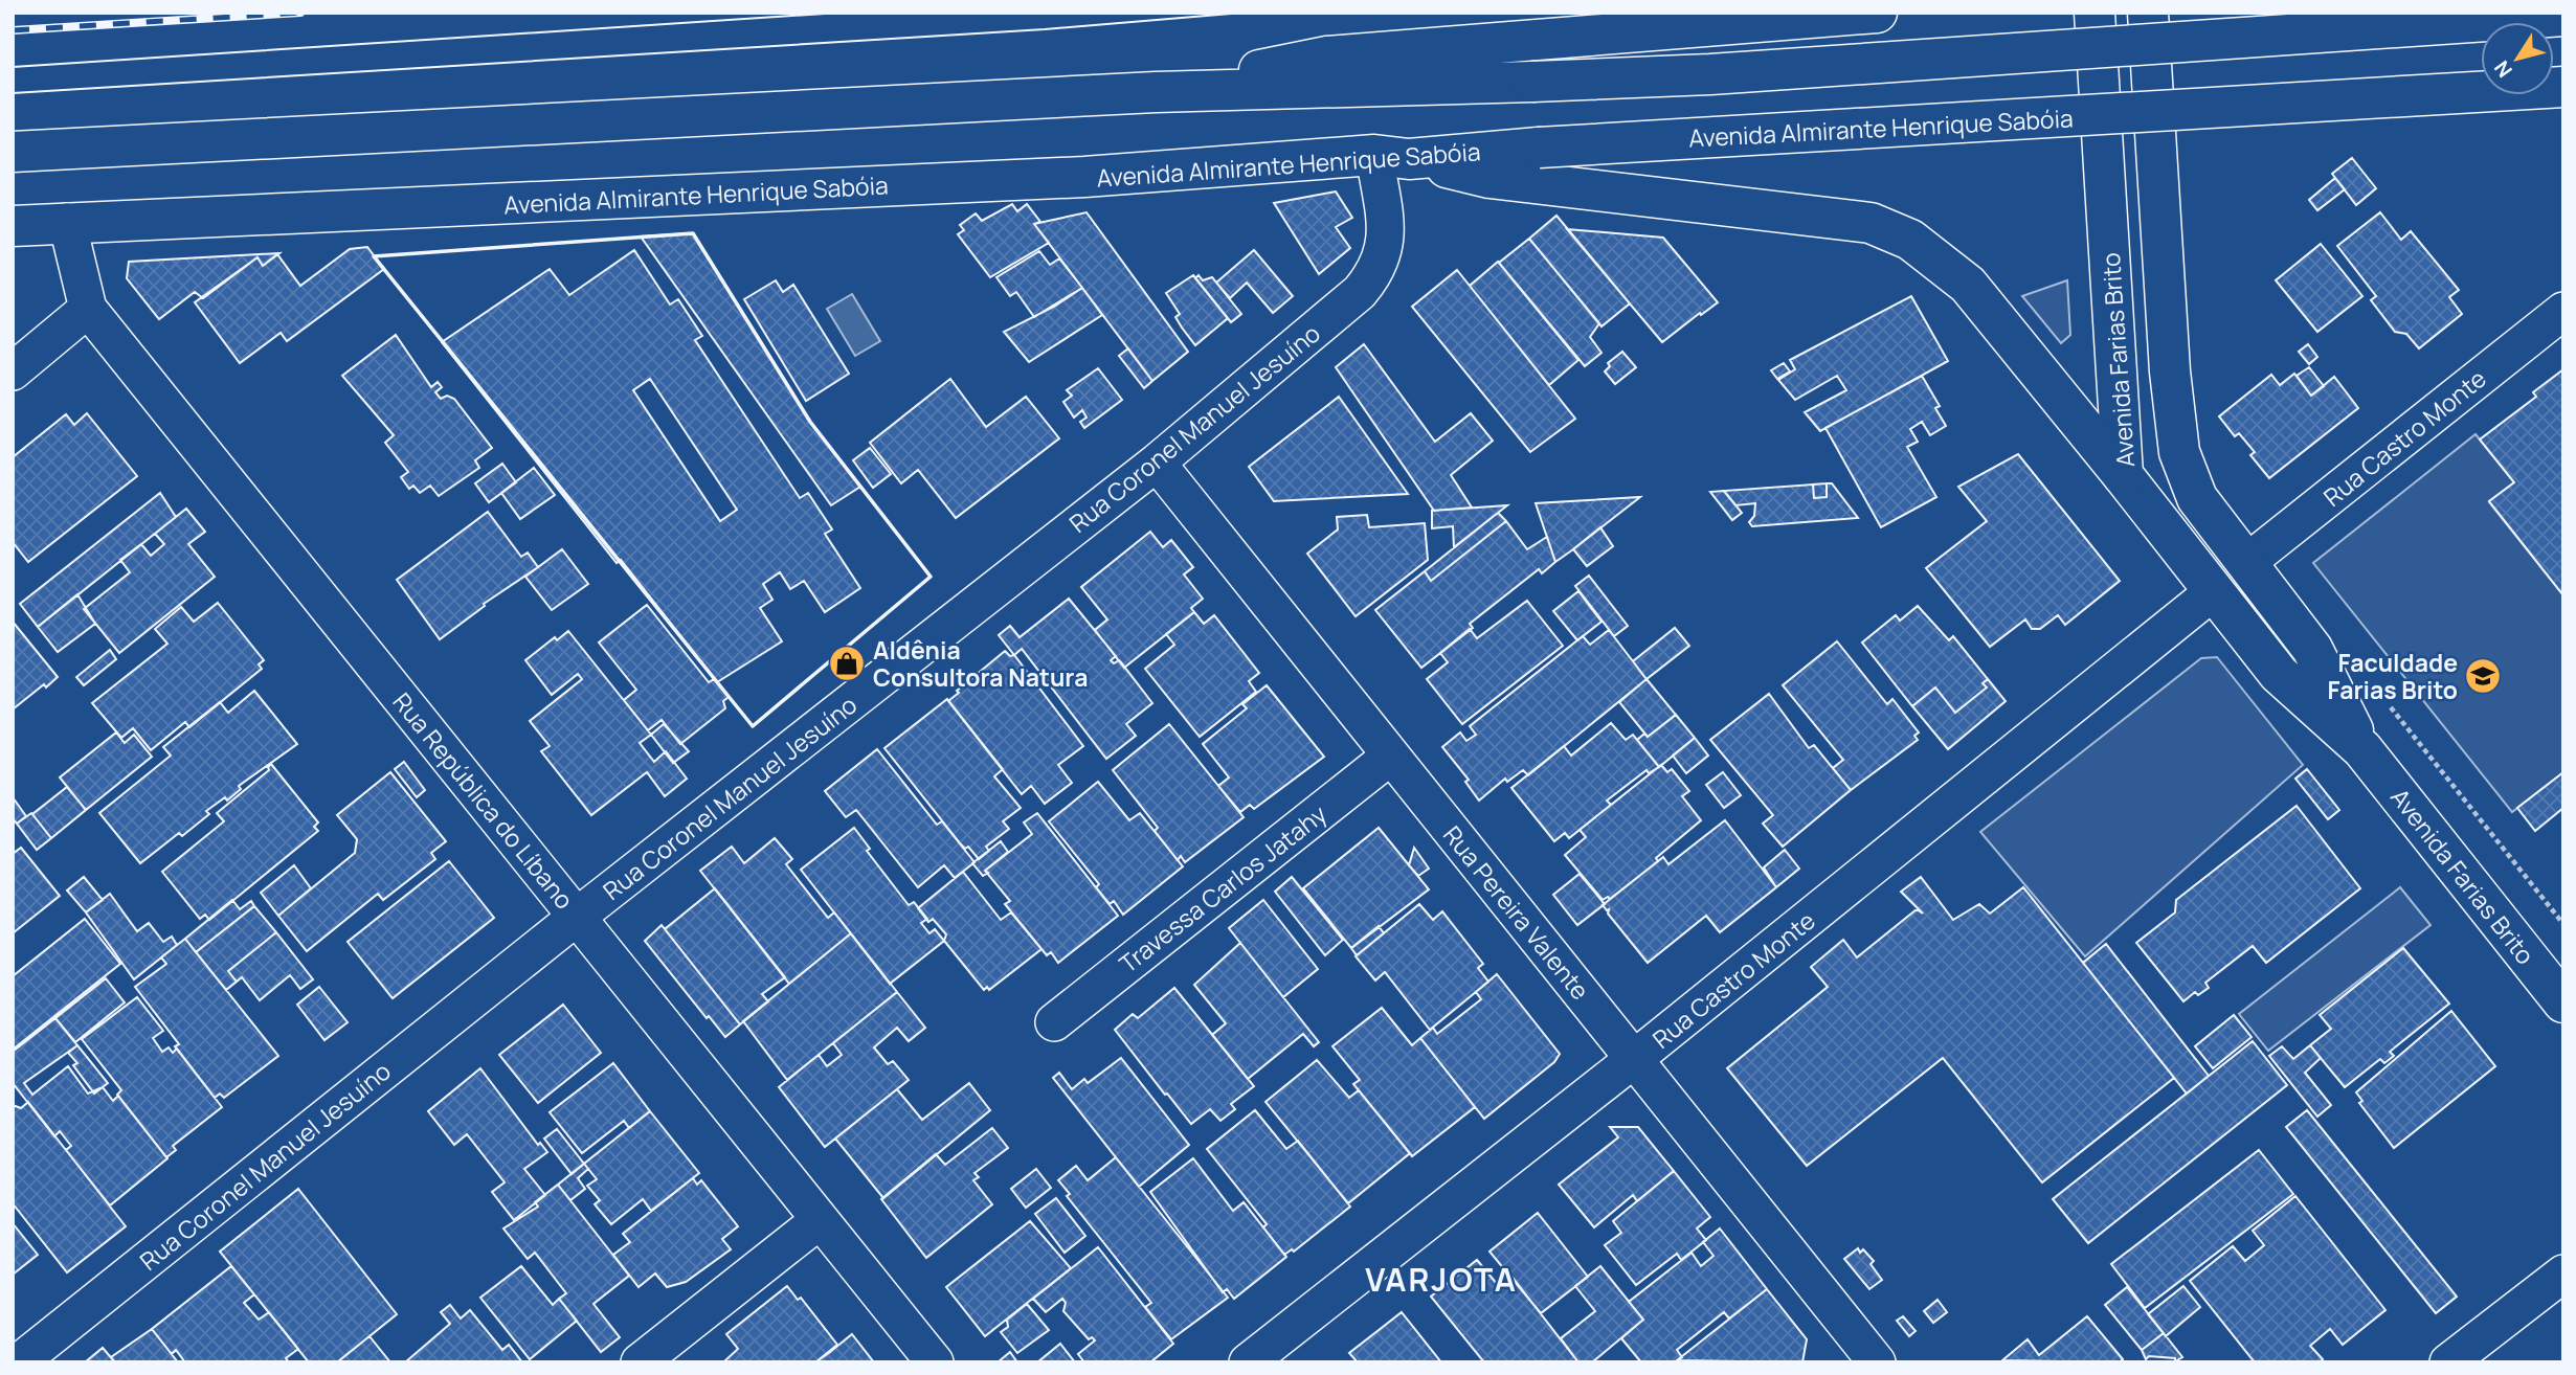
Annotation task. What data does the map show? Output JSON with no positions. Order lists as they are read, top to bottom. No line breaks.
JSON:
{"streets":{"main road":["Avenida Almirante Henrique Sabóia","Avenida Farias Brito"],"street":["Rua Coronel Manuel Jesuíno","Rua Castro Monte","Rua República do Líbano","Travessa Carlos Jatahy","Rua Pereira Valente"]},"crossings":[["Avenida Almirante Henrique Sabóia","Rua Coronel Manuel Jesuíno"],["Avenida Almirante Henrique Sabóia","Rua República do Líbano"],["Avenida Farias Brito","Rua Castro Monte"],["Rua Coronel Manuel Jesuíno","Rua República do Líbano"],["Rua Coronel Manuel Jesuíno","Rua Pereira Valente"],["Rua Castro Monte","Rua Pereira Valente"],["Travessa Carlos Jatahy","Rua Pereira Valente"]],"districts":["VARJOTA"],"places":{"shop":["Aldênia Consultora Natura"],"school or university":["Faculdade Farias Brito"]},"north":"bottom left"}
